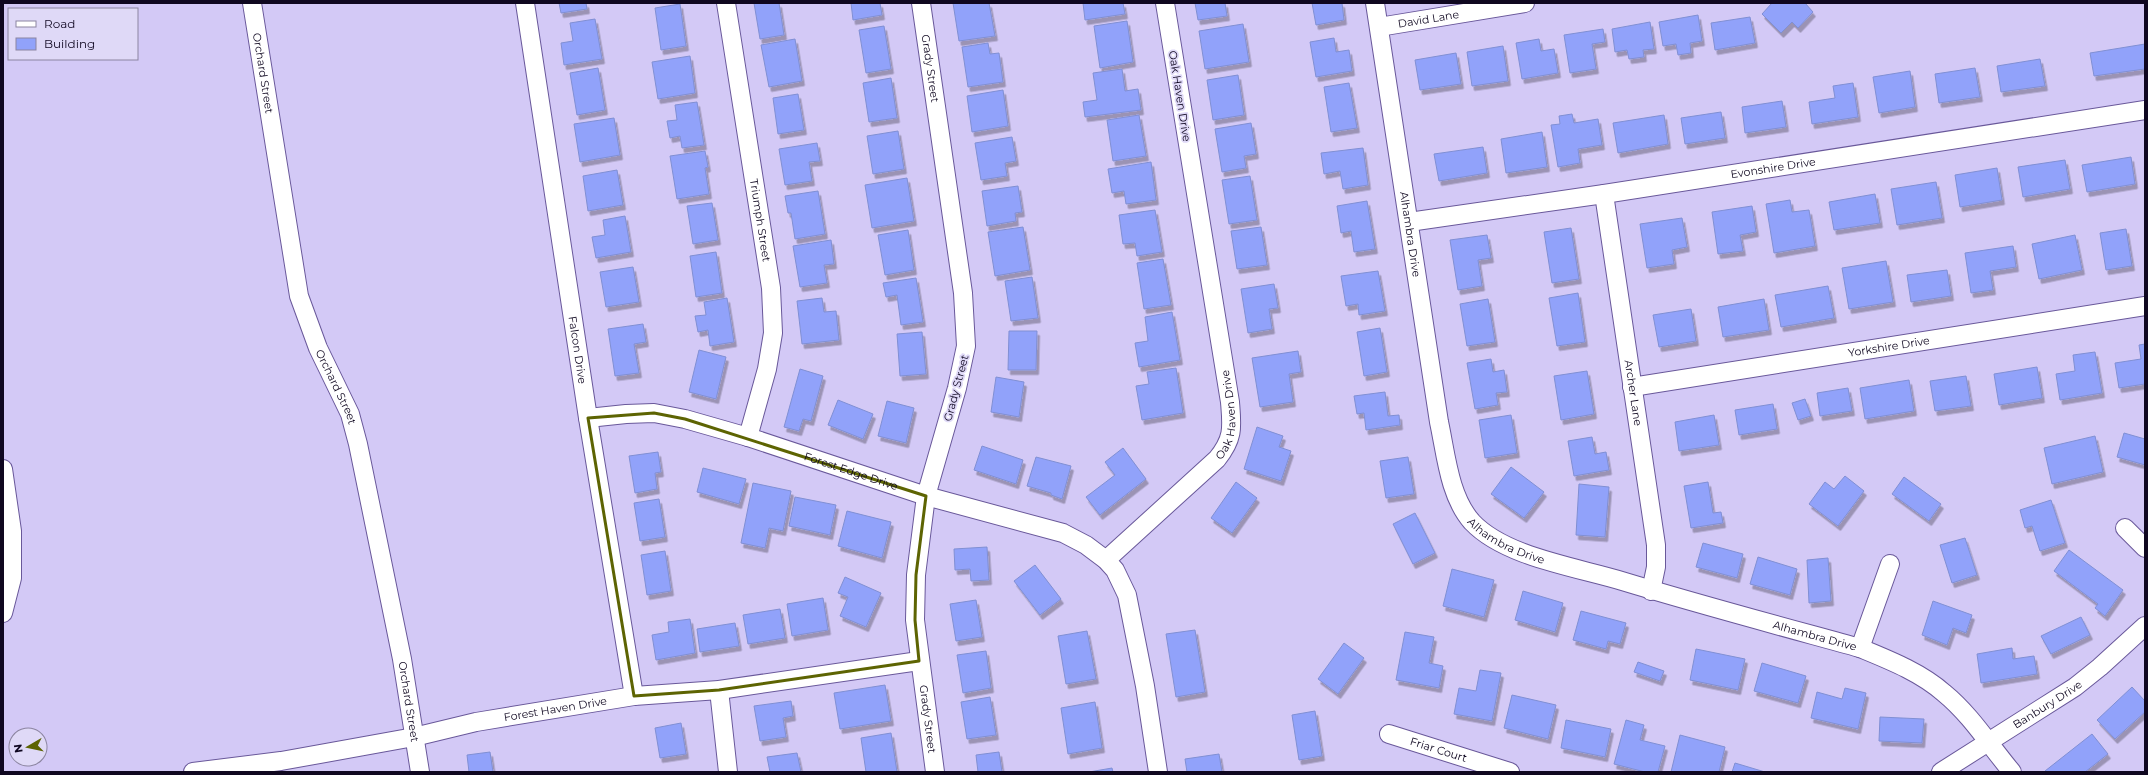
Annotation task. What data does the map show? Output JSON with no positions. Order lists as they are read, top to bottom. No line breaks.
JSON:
{"streets":{"street":["David Lane","Grady Street","Orchard Street","Oak Haven Drive","Evonshire Drive","Triumph Street","Alhambra Drive","Yorkshire Drive","Falcon Drive","Archer Lane","Forest Edge Drive","Banbury Drive","Forest Haven Drive","Friar Court"]},"crossings":[["David Lane","Alhambra Drive"],["Grady Street","Forest Edge Drive"],["Grady Street","Forest Haven Drive"],["Orchard Street","Forest Haven Drive"],["Oak Haven Drive","Forest Edge Drive"],["Evonshire Drive","Alhambra Drive"],["Evonshire Drive","Archer Lane"],["Triumph Street","Forest Edge Drive"],["Alhambra Drive","Archer Lane"],["Alhambra Drive","Banbury Drive"],["Yorkshire Drive","Archer Lane"],["Falcon Drive","Forest Edge Drive"],["Falcon Drive","Forest Haven Drive"]],"legend":["Road","Building"],"north":"left"}
